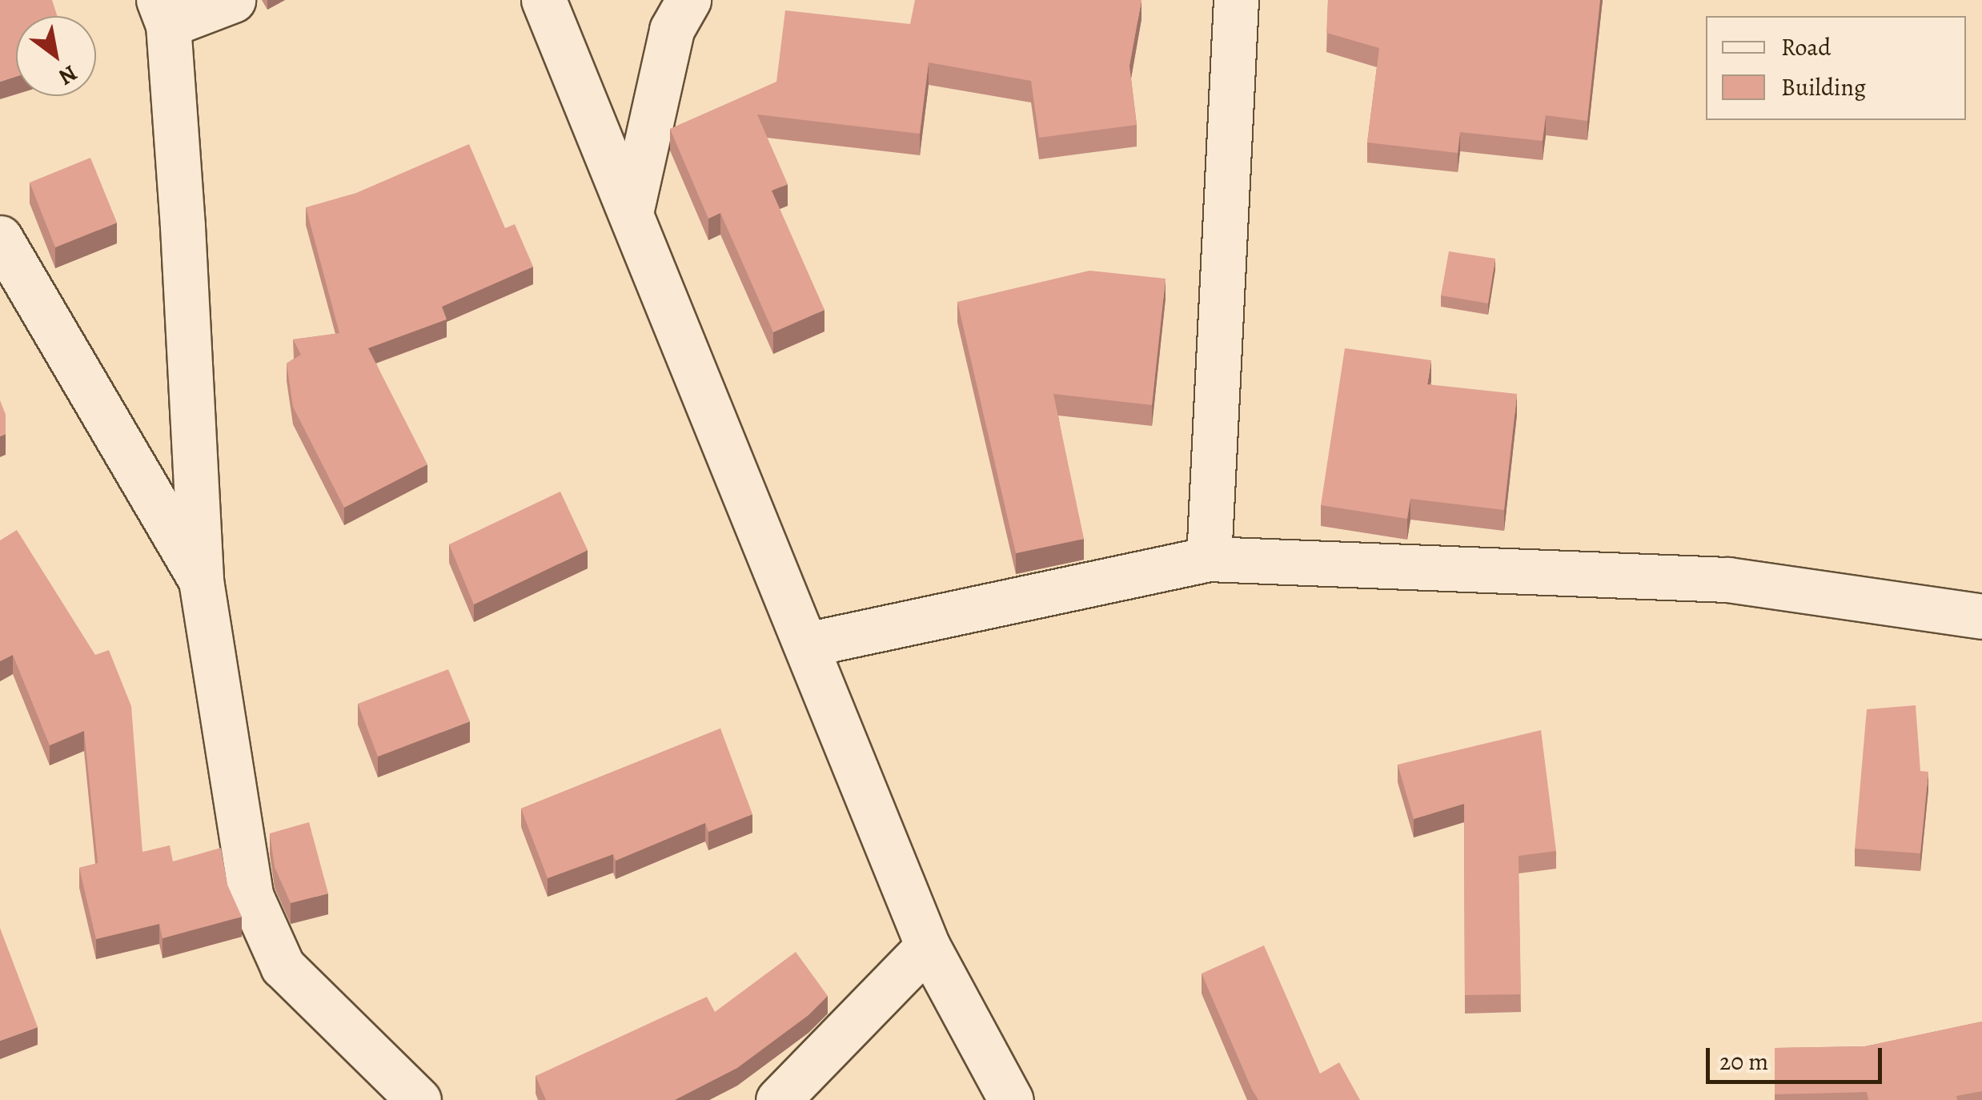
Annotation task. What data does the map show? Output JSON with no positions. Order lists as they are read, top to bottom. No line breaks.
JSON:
{"legend":["Road","Building"],"scale_bar":"20 m","north":"bottom right"}
